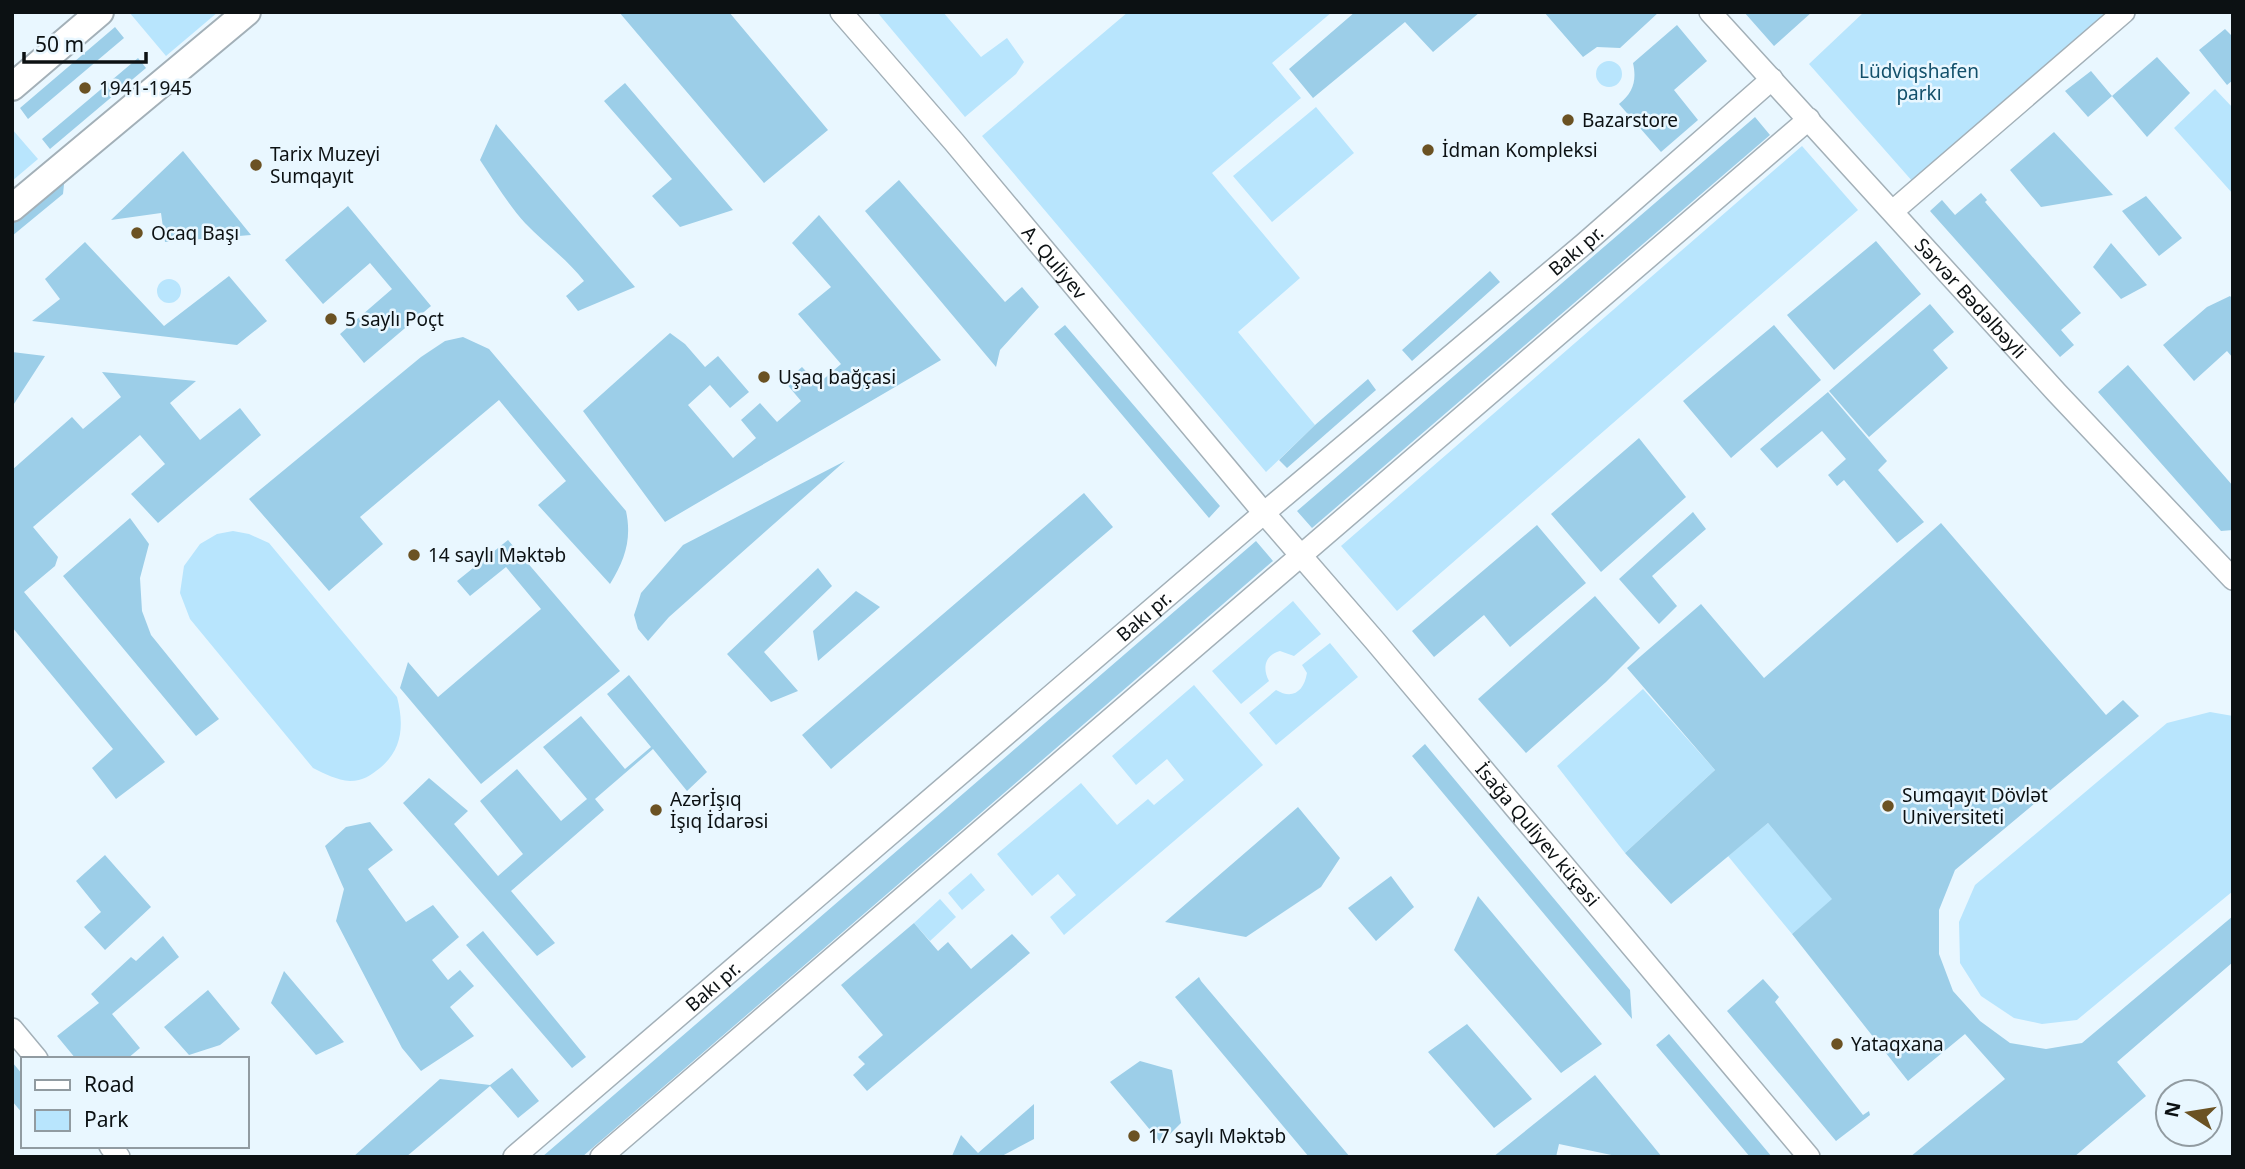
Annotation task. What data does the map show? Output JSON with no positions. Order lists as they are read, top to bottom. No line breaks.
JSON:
{"streets":{"street":["Bakı pr.","A. Quliyev","Sərvər Bədəlbəyli","İsağa Quliyev küçəsi"]},"crossings":[["Bakı pr.","A. Quliyev"],["Bakı pr.","Sərvər Bədəlbəyli"],["Bakı pr.","İsağa Quliyev küçəsi"],["A. Quliyev","İsağa Quliyev küçəsi"]],"parks":["Lüdviqshafen parkı"],"places":["1941-1945","Bazarstore","İdman Kompleksi","Tarix Muzeyi Sumqayıt","Ocaq Başı","5 saylı Poçt","Uşaq bağçasi","14 saylı Məktəb","Sumqayıt Dövlət Universiteti","Azərİşıq İşıq İdarəsi","Yataqxana","17 saylı Məktəb"],"legend":["Road","Park"],"scale_bar":"50 m","north":"left"}
